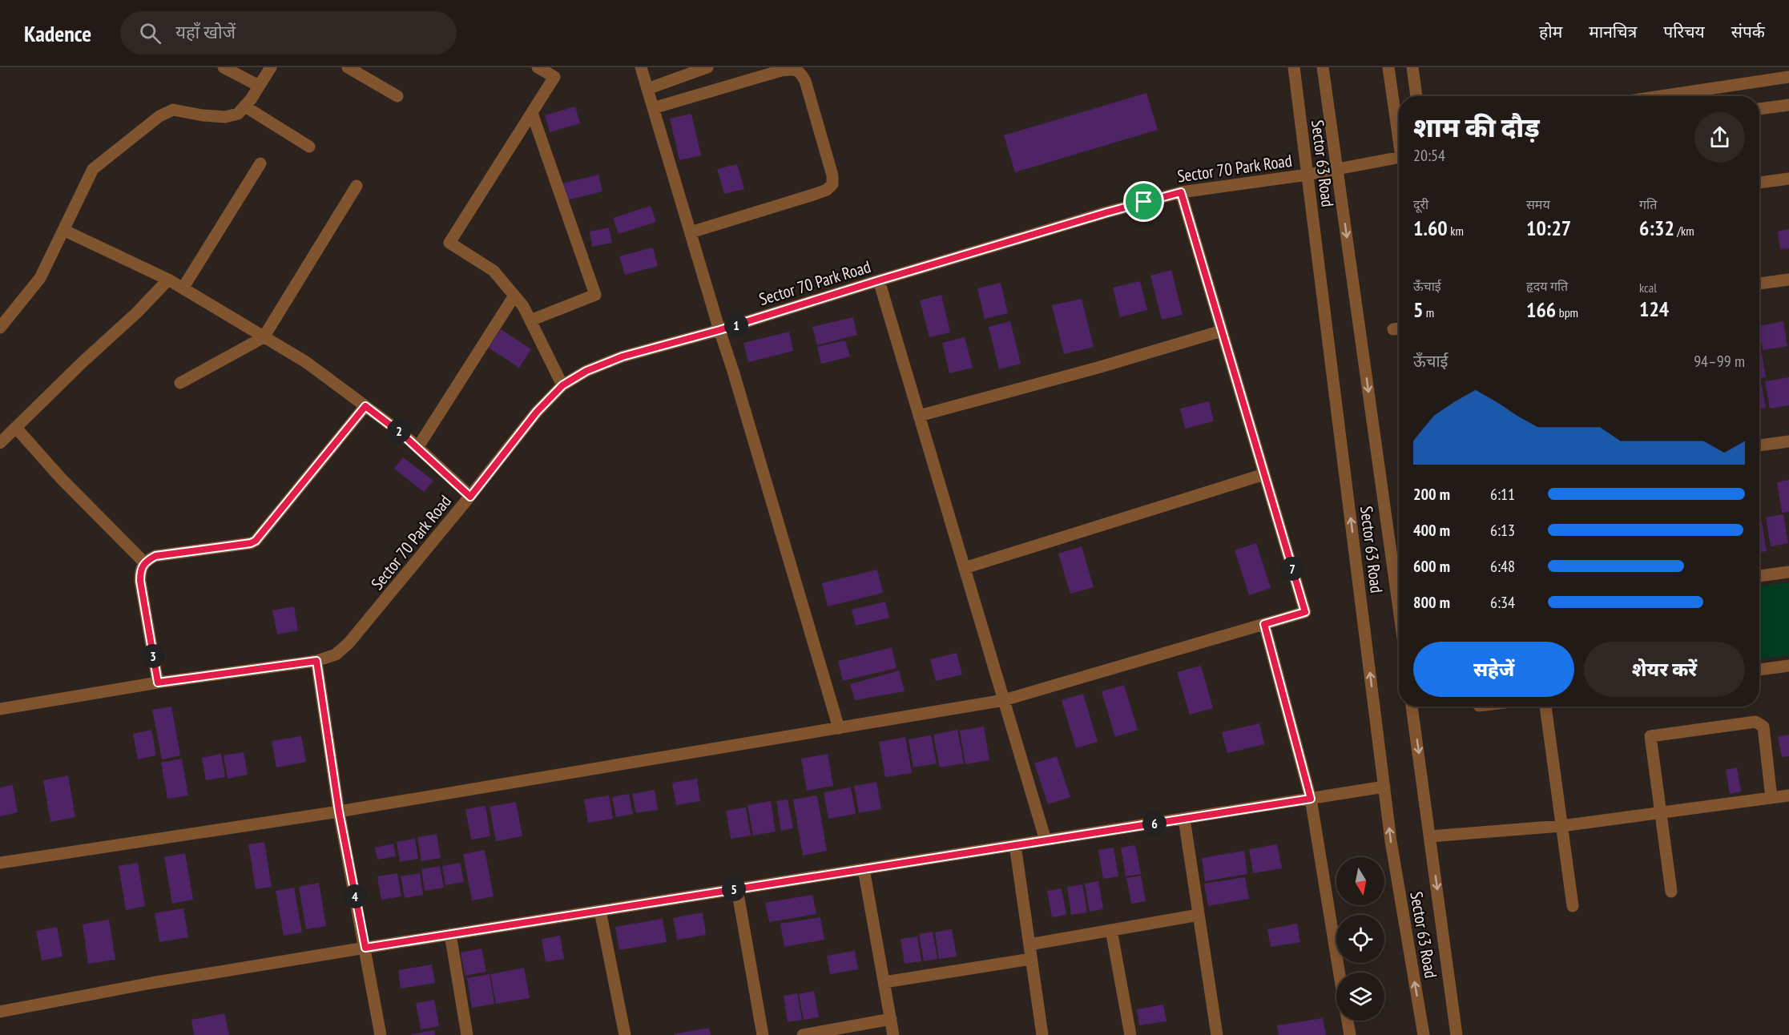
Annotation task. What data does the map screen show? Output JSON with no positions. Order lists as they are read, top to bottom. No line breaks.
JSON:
{"streets":{"street":["Sector 63 Road","Sector 70 Park Road"]},"crossings":[["Sector 63 Road","Sector 70 Park Road"]],"north":"bottom","page":{"header":"Kadence","search":"यहाँ खोजें","nav":["होम","मानचित्र","परिचय","संपर्क"],"heading":["शाम की दौड़","20:54"],"stats":[["दूरी","1.60 km"],["समय","10:27"],["गति","6:32 /km"],["ऊँचाई","5 m"],["हृदय गति","166 bpm"],["kcal","124"]],"pins":["1","2","7","3","6","5","4"],"chart":["ऊँचाई","94–99 m"],"list":[{"name":"200 m","note":"6:11"},{"name":"400 m","note":"6:13"},{"name":"600 m","note":"6:48"},{"name":"800 m","note":"6:34"}],"buttons":["सहेजें","शेयर करें"]}}
